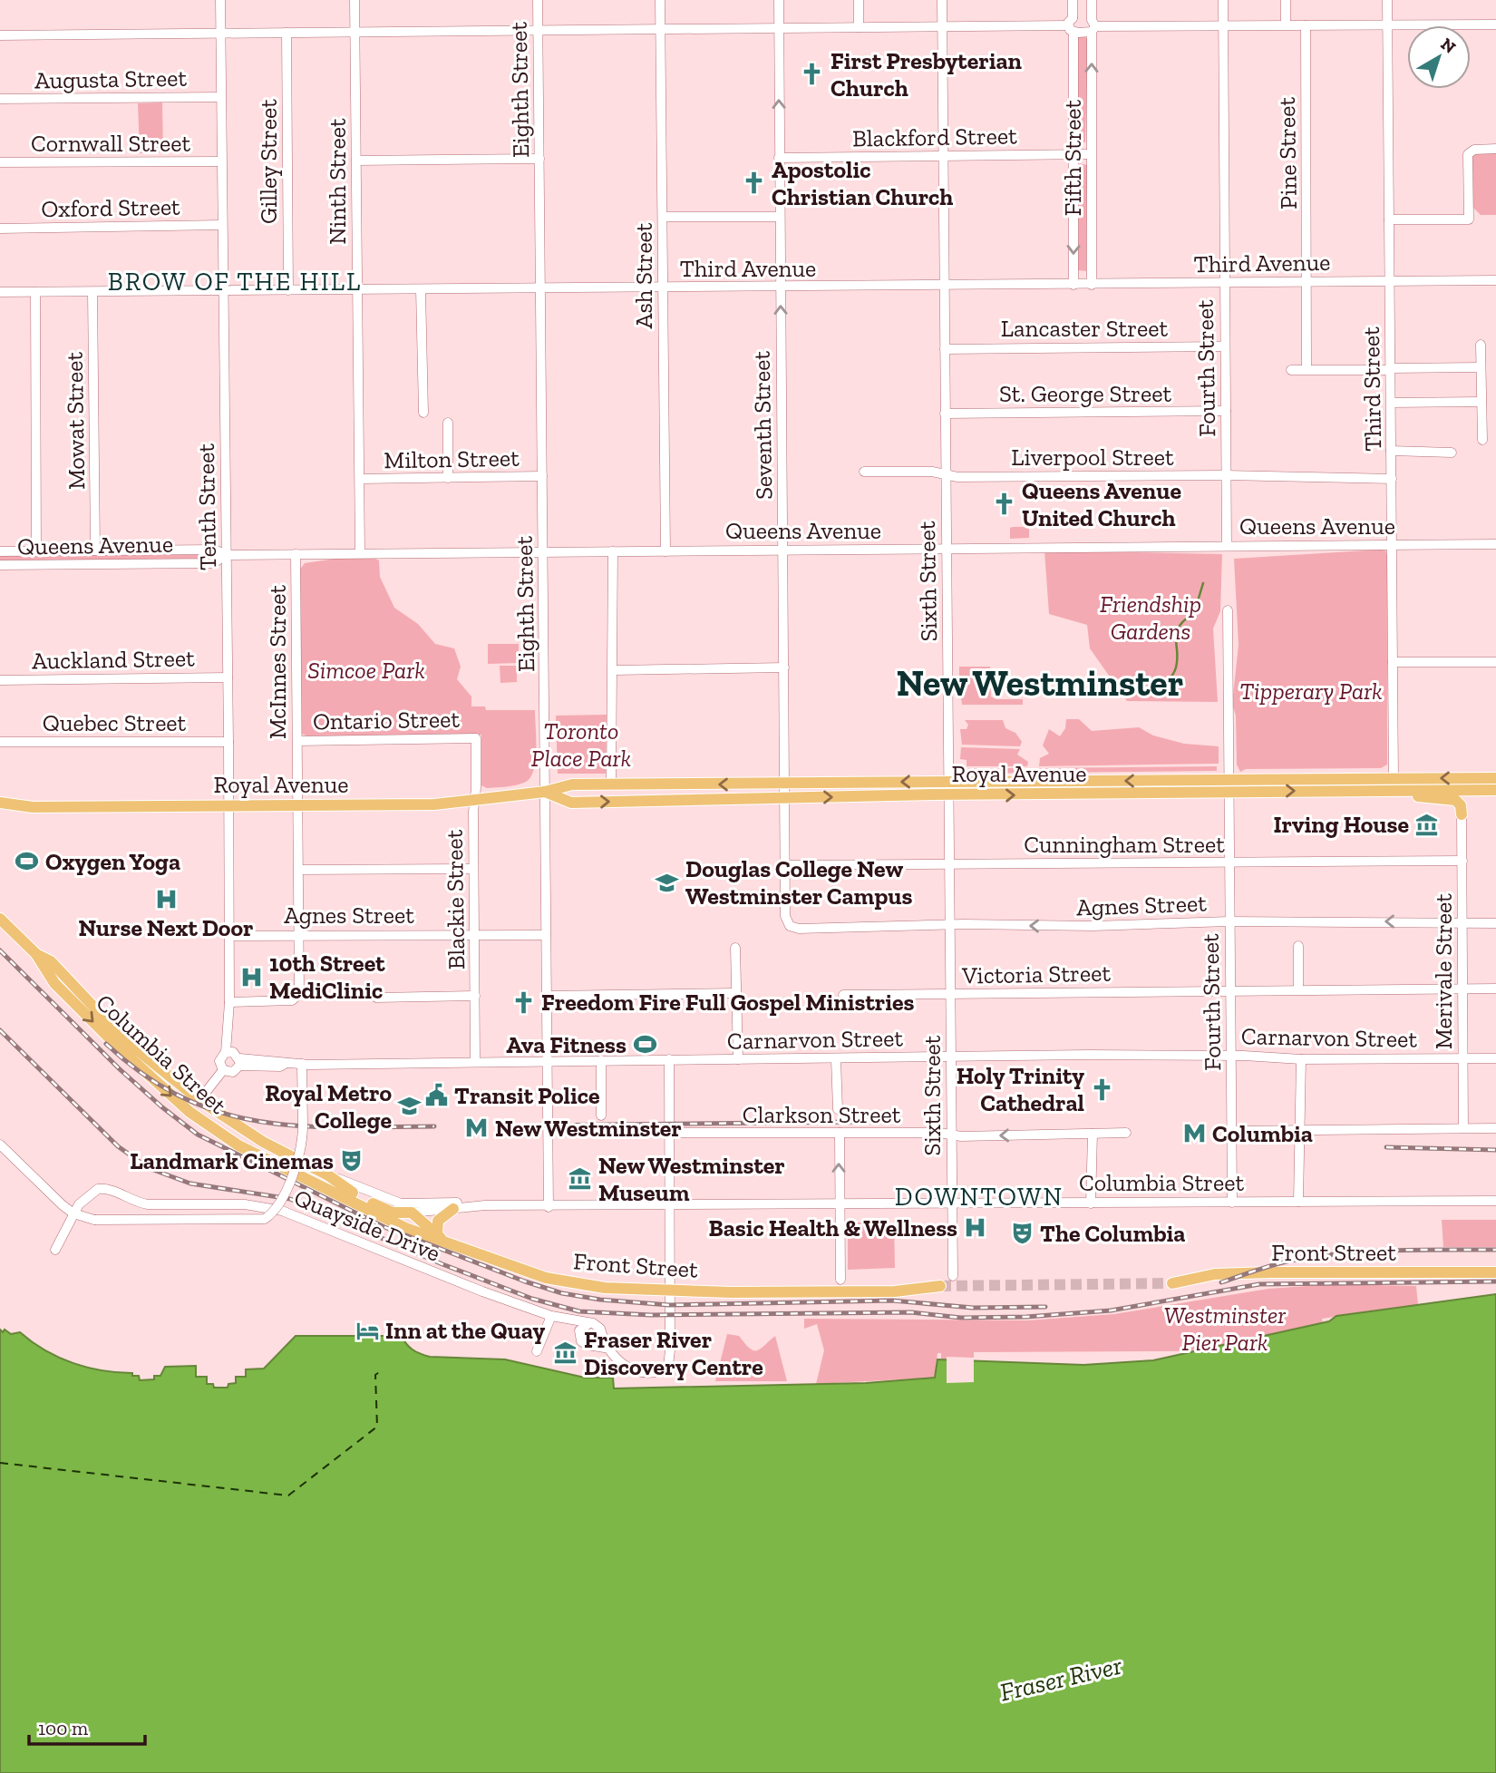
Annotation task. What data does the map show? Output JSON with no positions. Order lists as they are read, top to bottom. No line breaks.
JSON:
{"streets":{"main road":["Royal Avenue","Columbia Street","Front Street"],"street":["Augusta Street","Eighth Street","Blackford Street","Cornwall Street","Pine Street","Fifth Street","Gilley Street","Ninth Street","Oxford Street","Third Avenue","Ash Street","Lancaster Street","Fourth Street","Third Street","St. George Street","Mowat Street","Seventh Street","Liverpool Street","Milton Street","Tenth Street","Queens Avenue","Sixth Street","Auckland Street","McInnes Street","Ontario Street","Quebec Street","Cunningham Street","Blackie Street","Agnes Street","Merivale Street","Victoria Street","Carnarvon Street","Clarkson Street","Quayside Drive"]},"crossings":[["Augusta Street","Tenth Street"],["Eighth Street","Third Avenue"],["Eighth Street","Milton Street"],["Eighth Street","Queens Avenue"],["Eighth Street","Royal Avenue"],["Eighth Street","Agnes Street"],["Eighth Street","Carnarvon Street"],["Eighth Street","Columbia Street"],["Blackford Street","Fifth Street"],["Blackford Street","Seventh Street"],["Blackford Street","Sixth Street"],["Cornwall Street","Tenth Street"],["Pine Street","Third Avenue"],["Fifth Street","Third Avenue"],["Gilley Street","Third Avenue"],["Ninth Street","Third Avenue"],["Ninth Street","Milton Street"],["Ninth Street","Queens Avenue"],["Oxford Street","Tenth Street"],["Third Avenue","Ash Street"],["Third Avenue","Fourth Street"],["Third Avenue","Third Street"],["Third Avenue","Mowat Street"],["Third Avenue","Seventh Street"],["Third Avenue","Tenth Street"],["Third Avenue","Sixth Street"],["Ash Street","Queens Avenue"],["Lancaster Street","Fourth Street"],["Lancaster Street","Sixth Street"],["Fourth Street","St. George Street"],["Fourth Street","Liverpool Street"],["Fourth Street","Queens Avenue"],["Fourth Street","Royal Avenue"],["Fourth Street","Cunningham Street"],["Fourth Street","Agnes Street"],["Fourth Street","Victoria Street"],["Fourth Street","Carnarvon Street"],["Fourth Street","Columbia Street"],["Third Street","Liverpool Street"],["Third Street","Queens Avenue"],["Third Street","Royal Avenue"],["St. George Street","Sixth Street"],["Mowat Street","Queens Avenue"],["Seventh Street","Queens Avenue"],["Seventh Street","Royal Avenue"],["Seventh Street","Cunningham Street"],["Seventh Street","Agnes Street"],["Liverpool Street","Sixth Street"],["Tenth Street","Queens Avenue"],["Tenth Street","Auckland Street"],["Tenth Street","McInnes Street"],["Tenth Street","Quebec Street"],["Tenth Street","Royal Avenue"],["Tenth Street","Agnes Street"],["Tenth Street","Carnarvon Street"],["Queens Avenue","Sixth Street"],["Queens Avenue","McInnes Street"],["Sixth Street","Royal Avenue"],["Sixth Street","Cunningham Street"],["Sixth Street","Agnes Street"],["Sixth Street","Victoria Street"],["Sixth Street","Carnarvon Street"],["Sixth Street","Columbia Street"],["Sixth Street","Clarkson Street"],["McInnes Street","Ontario Street"],["McInnes Street","Royal Avenue"],["McInnes Street","Agnes Street"],["Ontario Street","Blackie Street"],["Royal Avenue","Blackie Street"],["Cunningham Street","Merivale Street"],["Blackie Street","Agnes Street"],["Blackie Street","Carnarvon Street"],["Agnes Street","Merivale Street"],["Merivale Street","Victoria Street"],["Merivale Street","Carnarvon Street"],["Columbia Street","Front Street"]],"one_way":["Seventh Street","Agnes Street"],"districts":["BROW OF THE HILL","New Westminster","DOWNTOWN"],"water":["Fraser River"],"parks":["Friendship Gardens","Simcoe Park","Tipperary Park","Toronto Place Park","Westminster Pier Park"],"places":{"church":["First Presbyterian Church","Apostolic Christian Church","Queens Avenue United Church","Freedom Fire Full Gospel Ministries","Holy Trinity Cathedral"],"museum":["Irving House","New Westminster Museum","Fraser River Discovery Centre"],"sports":["Oxygen Yoga","Ava Fitness"],"school or university":["Douglas College New Westminster Campus","Royal Metro College"],"hospital":["Nurse Next Door","10th Street MediClinic","Basic Health & Wellness"],"public building":["Transit Police"],"metro station":["New Westminster","Columbia"],"theatre":["Landmark Cinemas","The Columbia"],"hotel":["Inn at the Quay"]},"scale_bar":"100 m","north":"top right"}
